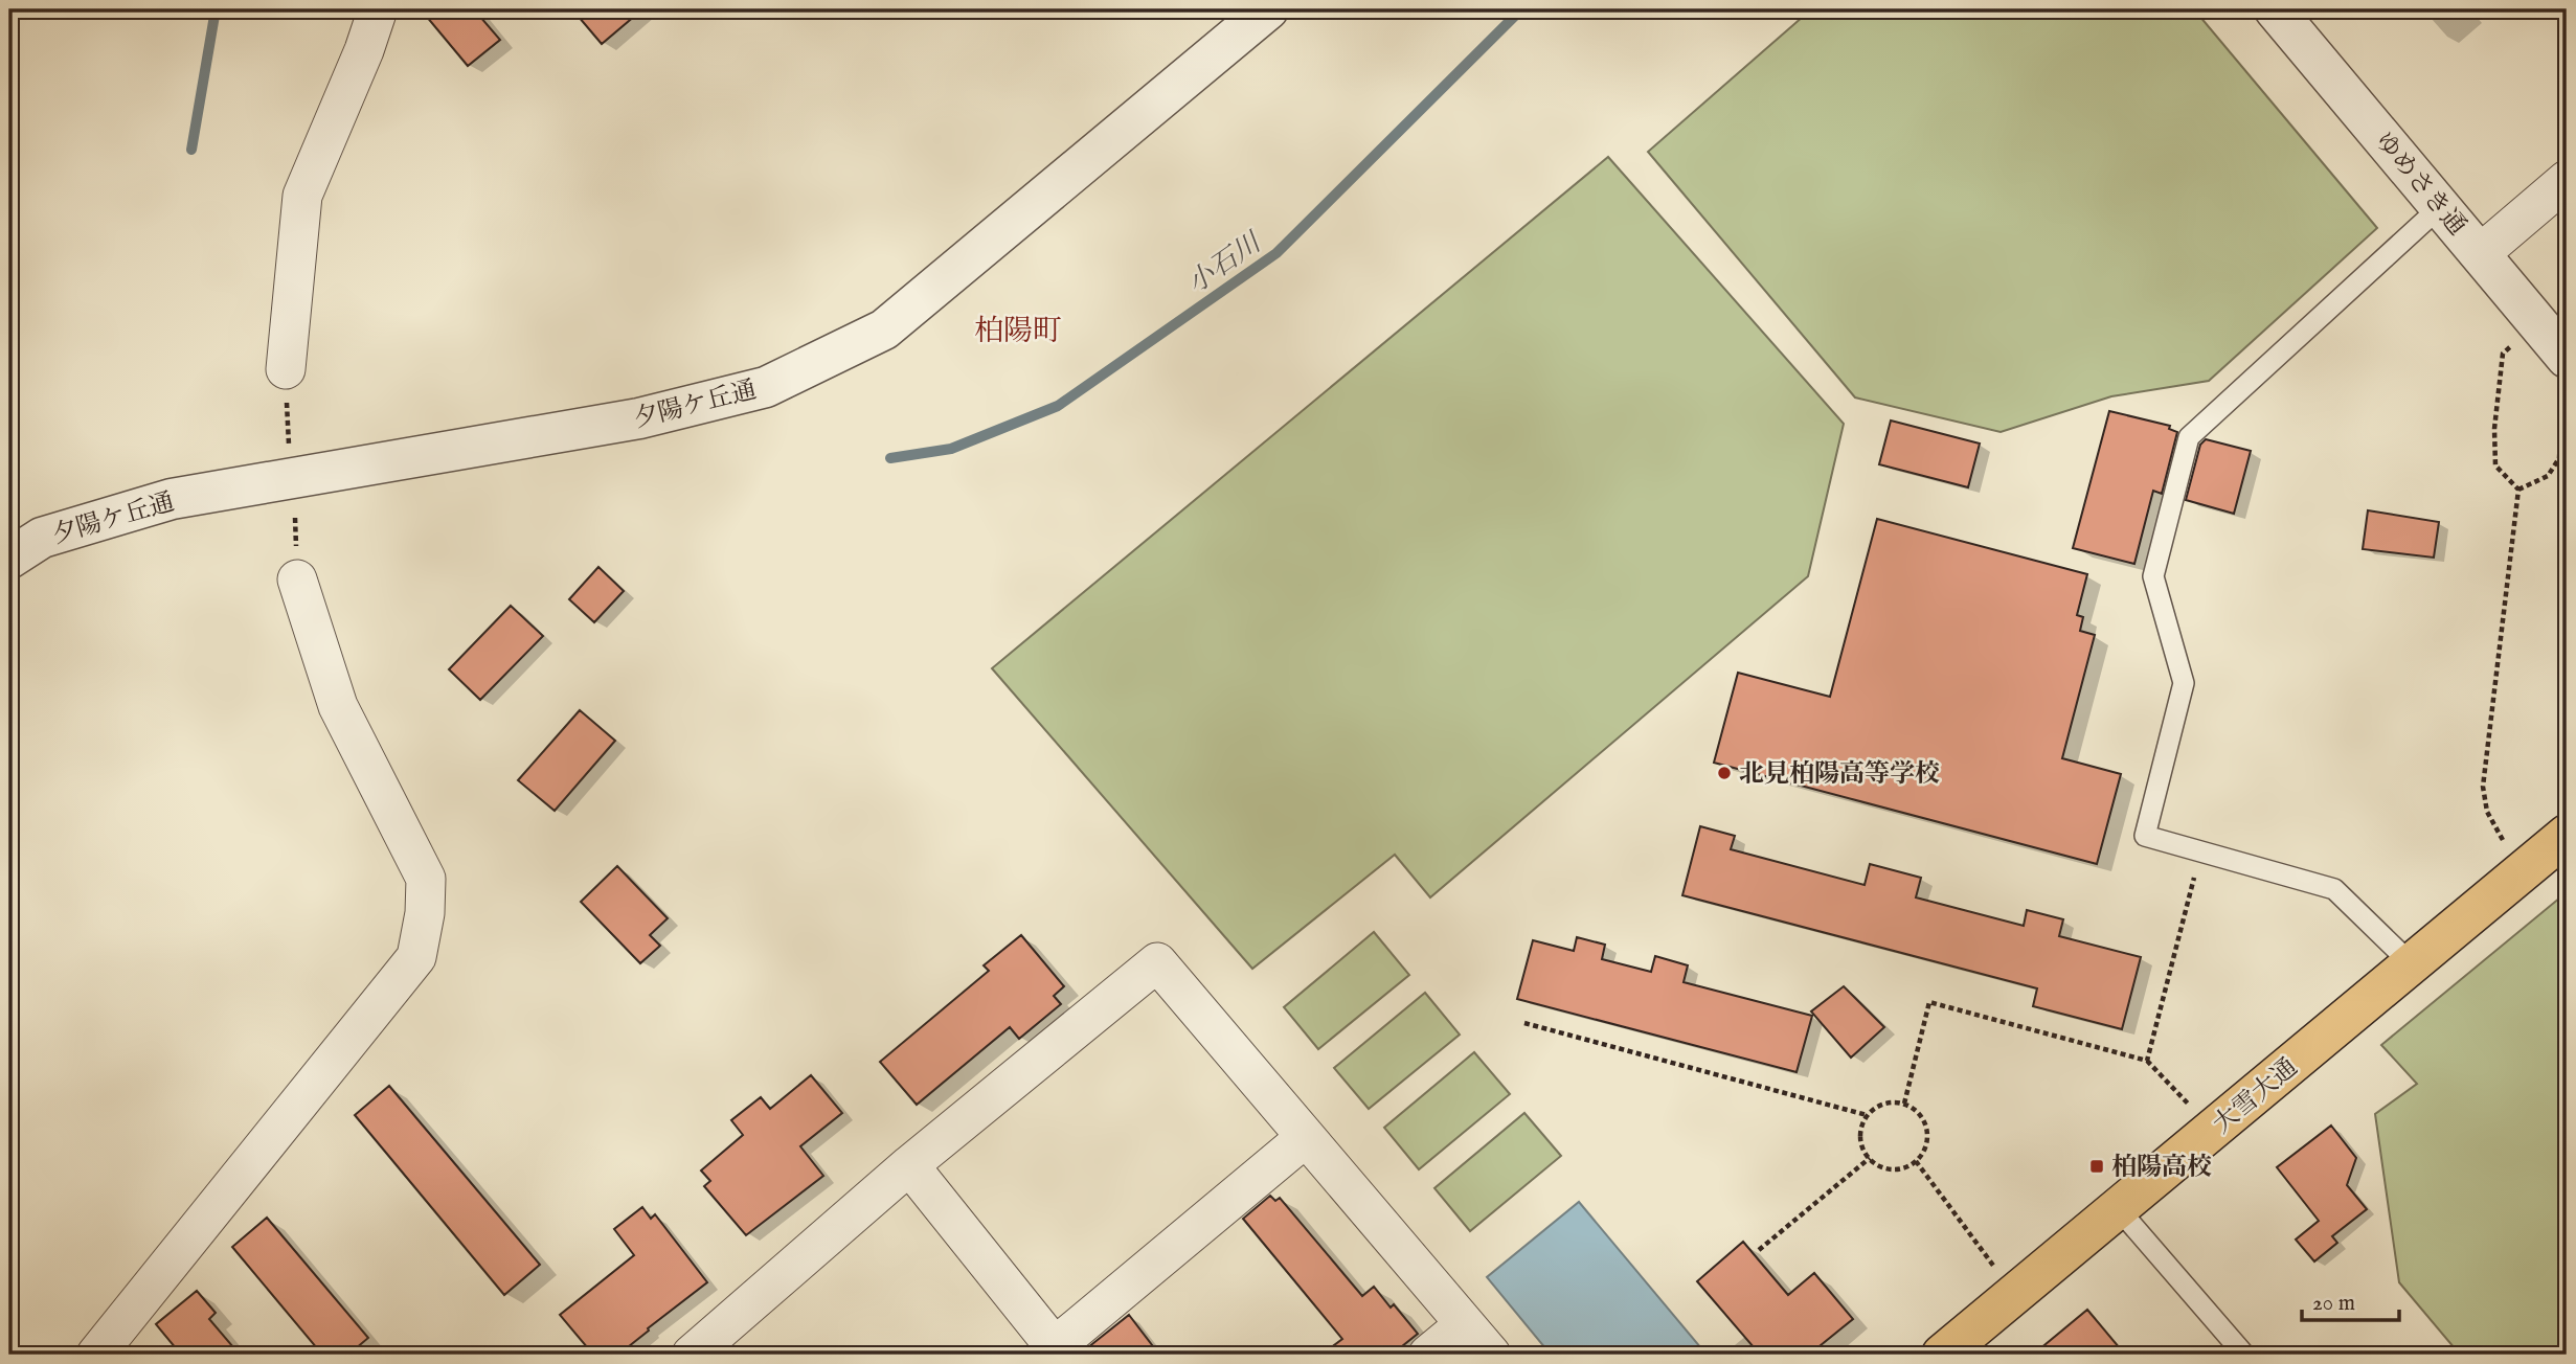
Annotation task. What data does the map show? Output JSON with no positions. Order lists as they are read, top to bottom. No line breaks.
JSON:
{"streets":{"highway":["大雪大通"],"street":["ゆめさき通","夕陽ケ丘通"]},"districts":["柏陽町"],"water":["小石川"],"places":{"other":["北見柏陽高等学校"],"transit":["柏陽高校"]},"scale_bar":"20 m"}
